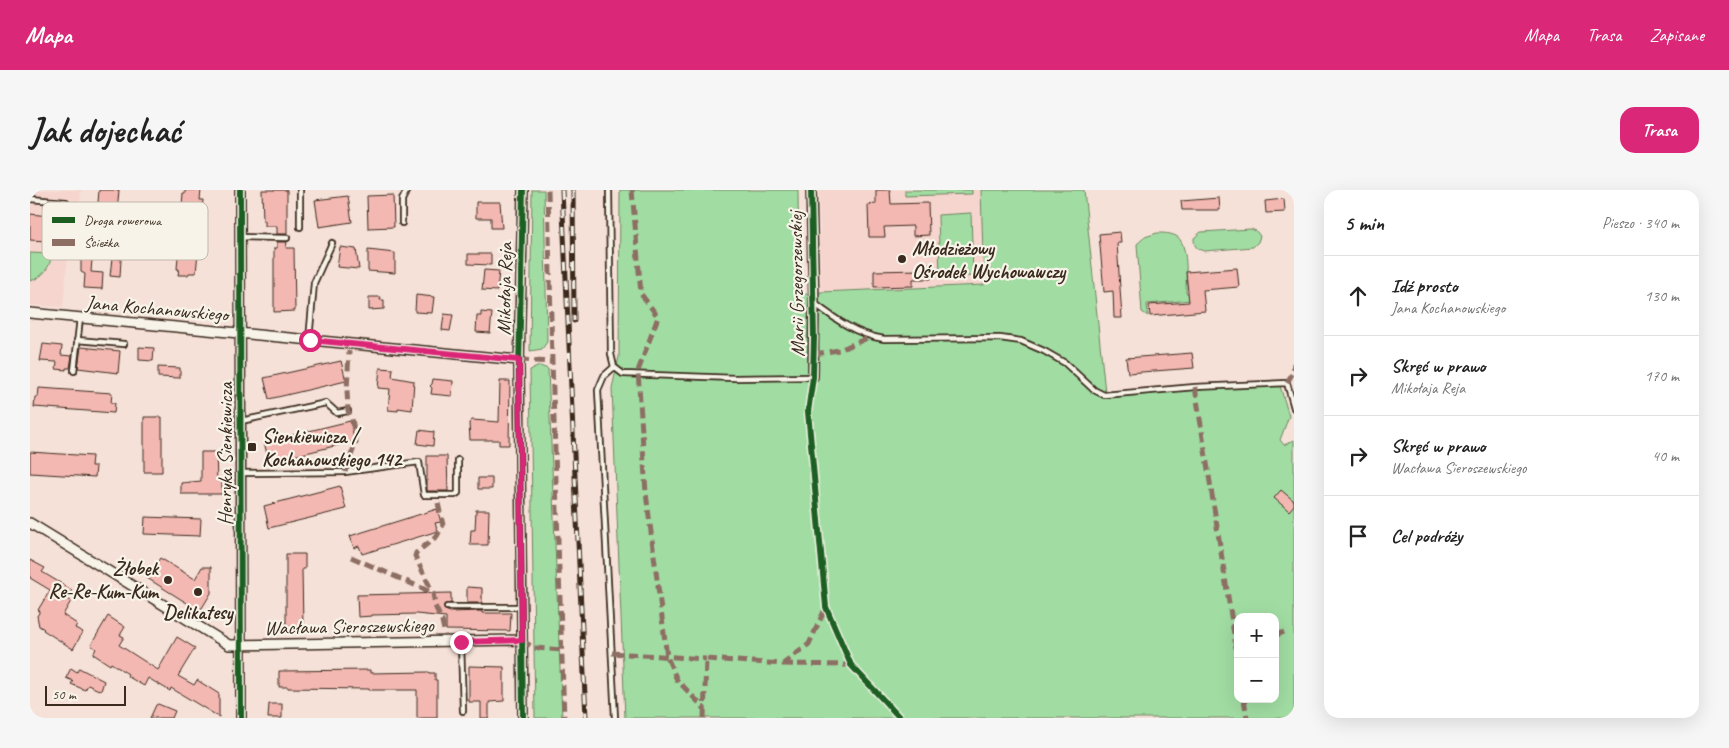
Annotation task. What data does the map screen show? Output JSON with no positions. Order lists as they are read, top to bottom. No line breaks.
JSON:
{"streets":{"street":["Marii Grzegorzewskiej","Mikołaja Reja","Jana Kochanowskiego","Henryka Sienkiewicza","Wacława Sieroszewskiego"]},"crossings":[["Mikołaja Reja","Jana Kochanowskiego"],["Mikołaja Reja","Wacława Sieroszewskiego"],["Jana Kochanowskiego","Henryka Sienkiewicza"],["Henryka Sienkiewicza","Wacława Sieroszewskiego"]],"places":{"other":["Młodzieżowy Ośrodek Wychowawczy","Żłobek Re-Re-Kum-Kum","Delikatesy"],"transit":["Sienkiewicza / Kochanowskiego 142"]},"legend":["Droga rowerowa","Ścieżka"],"scale_bar":"50 m","page":{"header":"Mapa","nav":["Mapa","Trasa","Zapisane"],"buttons":"Trasa","title":"Jak dojechać","heading":["5 min","Pieszo · 340 m"],"list":[["Idź prosto","Jana Kochanowskiego","130 m"],["Skręć w prawo","Mikołaja Reja","170 m"],["Skręć w prawo","Wacława Sieroszewskiego","40 m"],"Cel podróży"],"map_buttons":["+","−"],"scale":"50 m"}}
